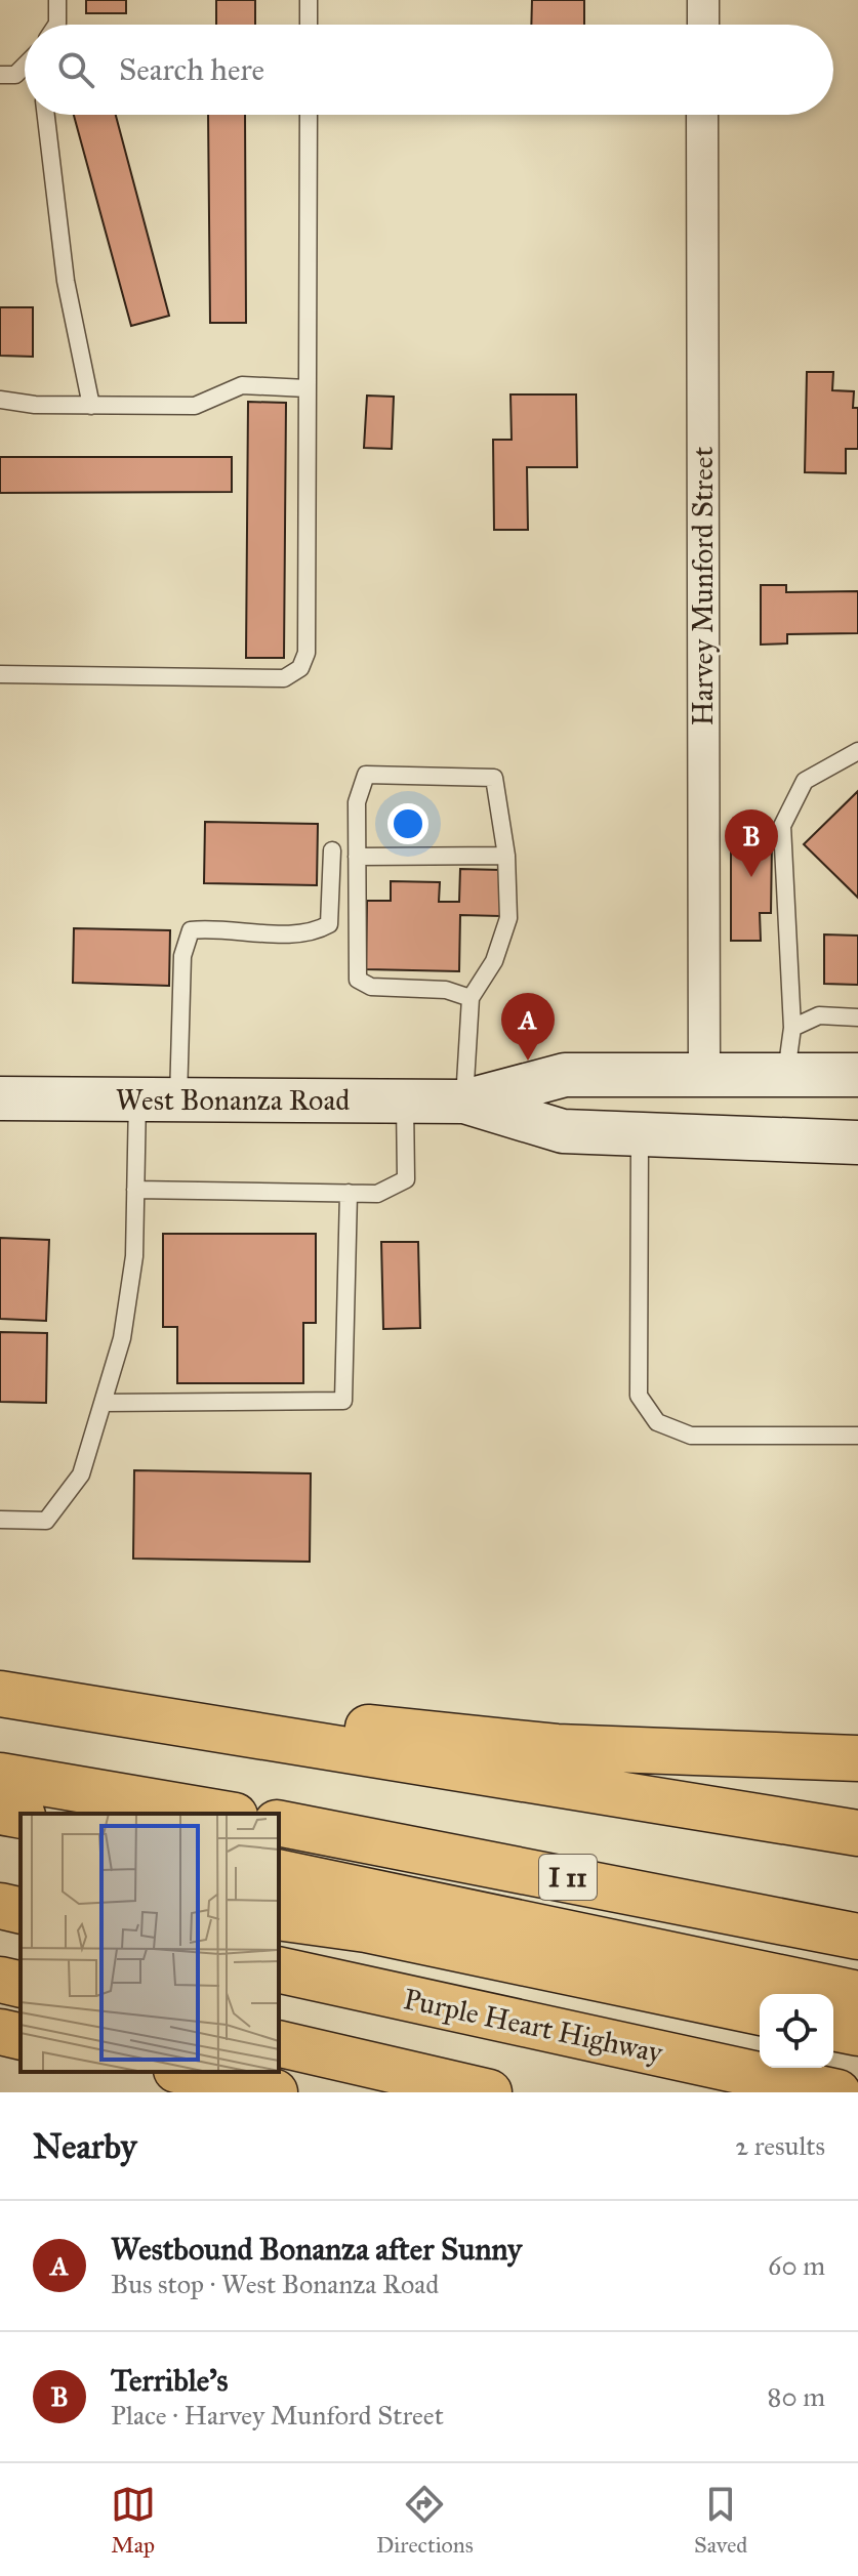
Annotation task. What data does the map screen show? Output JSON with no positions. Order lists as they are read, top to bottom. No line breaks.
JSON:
{"streets":{"highway":["I 11","Purple Heart Highway"],"main road":["West Bonanza Road"],"street":["Harvey Munford Street"]},"crossings":[["Harvey Munford Street","West Bonanza Road"]],"page":{"search":"Search here","pins":["B","A"],"heading":["Nearby","2 results"],"list":[{"mark":"A","name":"Westbound Bonanza after Sunny","note":"Bus stop · West Bonanza Road","value":"60 m"},{"mark":"B","name":"Terrible's","note":"Place · Harvey Munford Street","value":"80 m"}],"nav":["Map","Directions","Saved"]}}
